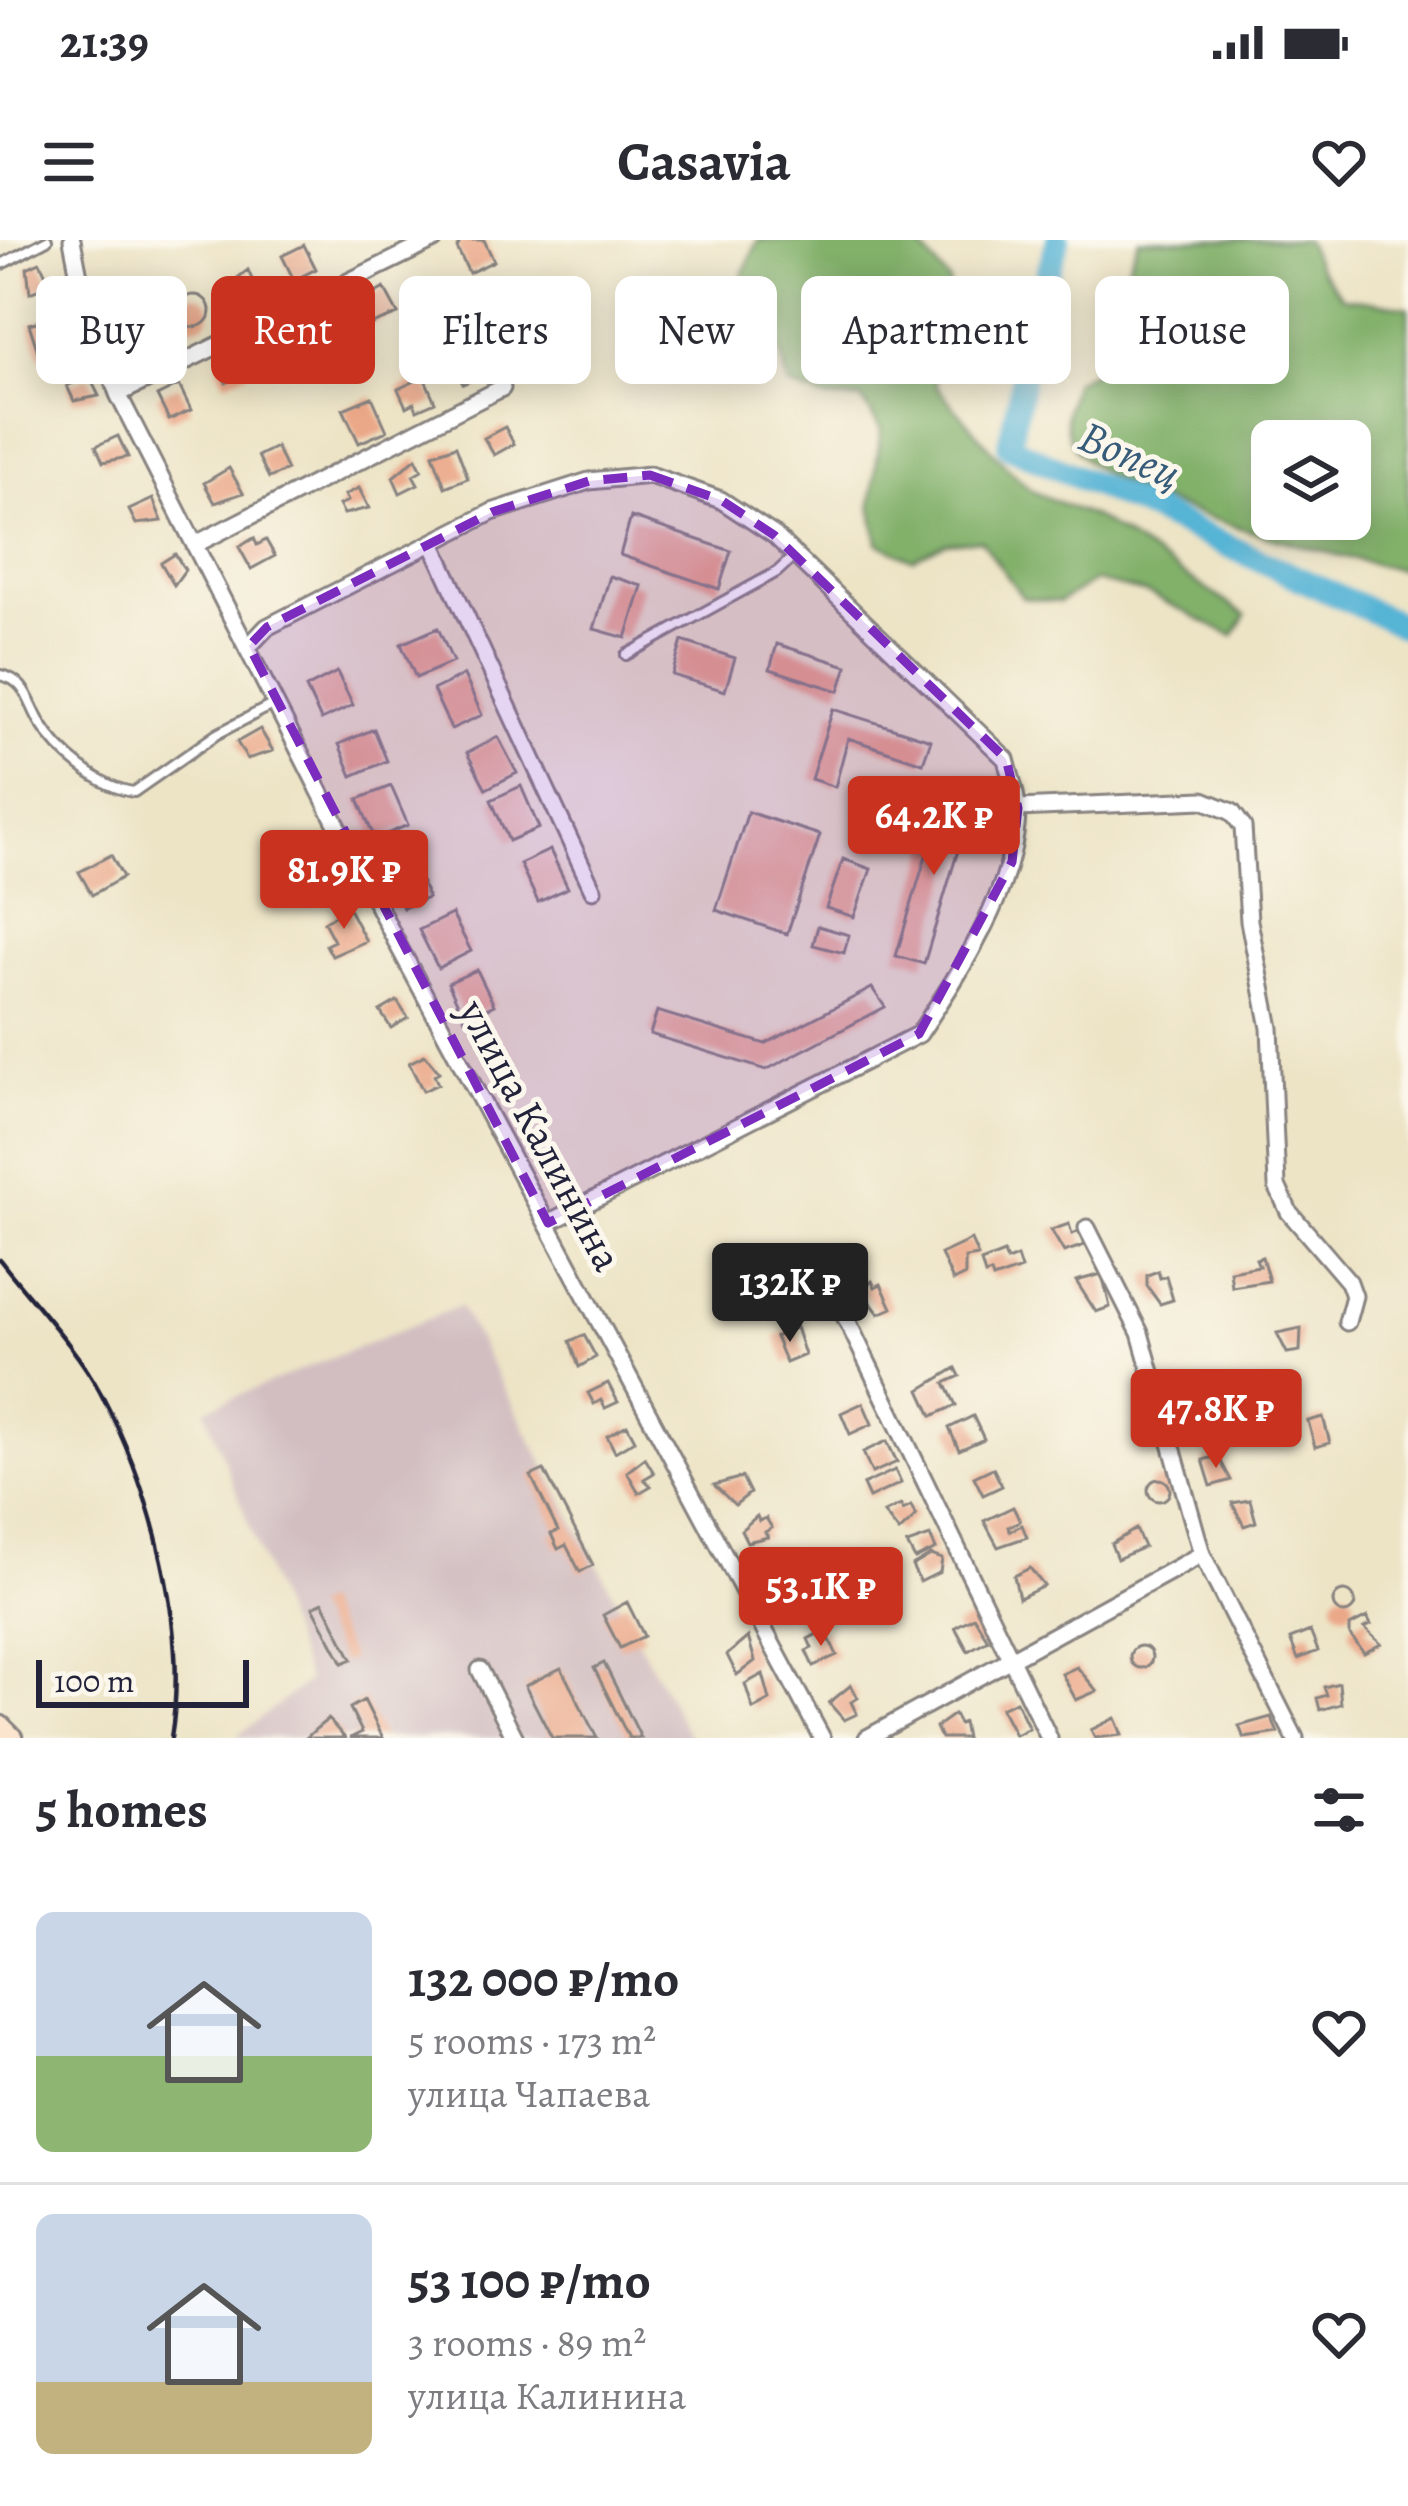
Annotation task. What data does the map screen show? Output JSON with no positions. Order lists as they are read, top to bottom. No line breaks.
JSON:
{"streets":{"street":["улица Калинина"]},"water":["Вопец"],"scale_bar":"100 m","page":{"status":"21:39","header":"Casavia","chip":["Buy","Rent","Filters","New","Apartment","House"],"price":["64.2K ₽","81.9K ₽","132K ₽","47.8K ₽","53.1K ₽"],"scale":"100 m","heading":"5 homes","list":[{"name":"132 000 ₽/mo","note":"5 rooms · 173 m² · улица Чапаева"},{"name":"53 100 ₽/mo","note":"3 rooms · 89 m² · улица Калинина"}]}}
